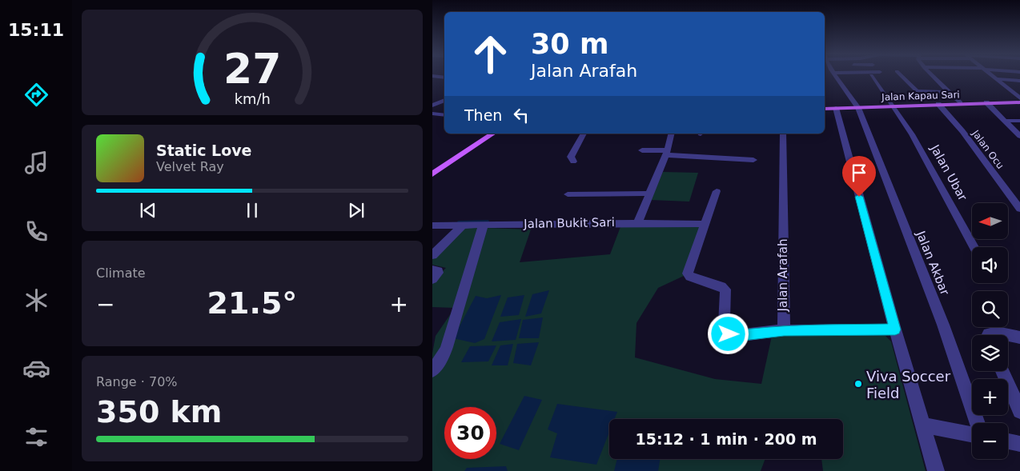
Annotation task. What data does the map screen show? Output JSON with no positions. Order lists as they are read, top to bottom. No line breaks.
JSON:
{"streets":{"main road":["Jalan Kapau Sari"],"street":["Jalan Ocu","Jalan Ubar","Jalan Bukit Sari","Jalan Akbar","Jalan Arafah"]},"crossings":[["Jalan Kapau Sari","Jalan Ocu"],["Jalan Kapau Sari","Jalan Ubar"],["Jalan Kapau Sari","Jalan Akbar"]],"places":["Viva Soccer Field"],"north":"left","page":{"tabs":"15:11","turn":["30 m","Jalan Arafah"],"then":"Then","song":["Static Love","Velvet Ray"],"map_buttons":["+","−"],"tile":["Climate",["Range · 70%","350 km"]],"heat":["−","21.5°","+"],"limit":"30","trip":"15:12 · 1 min · 200 m","gauge":["27","km/h"]}}
